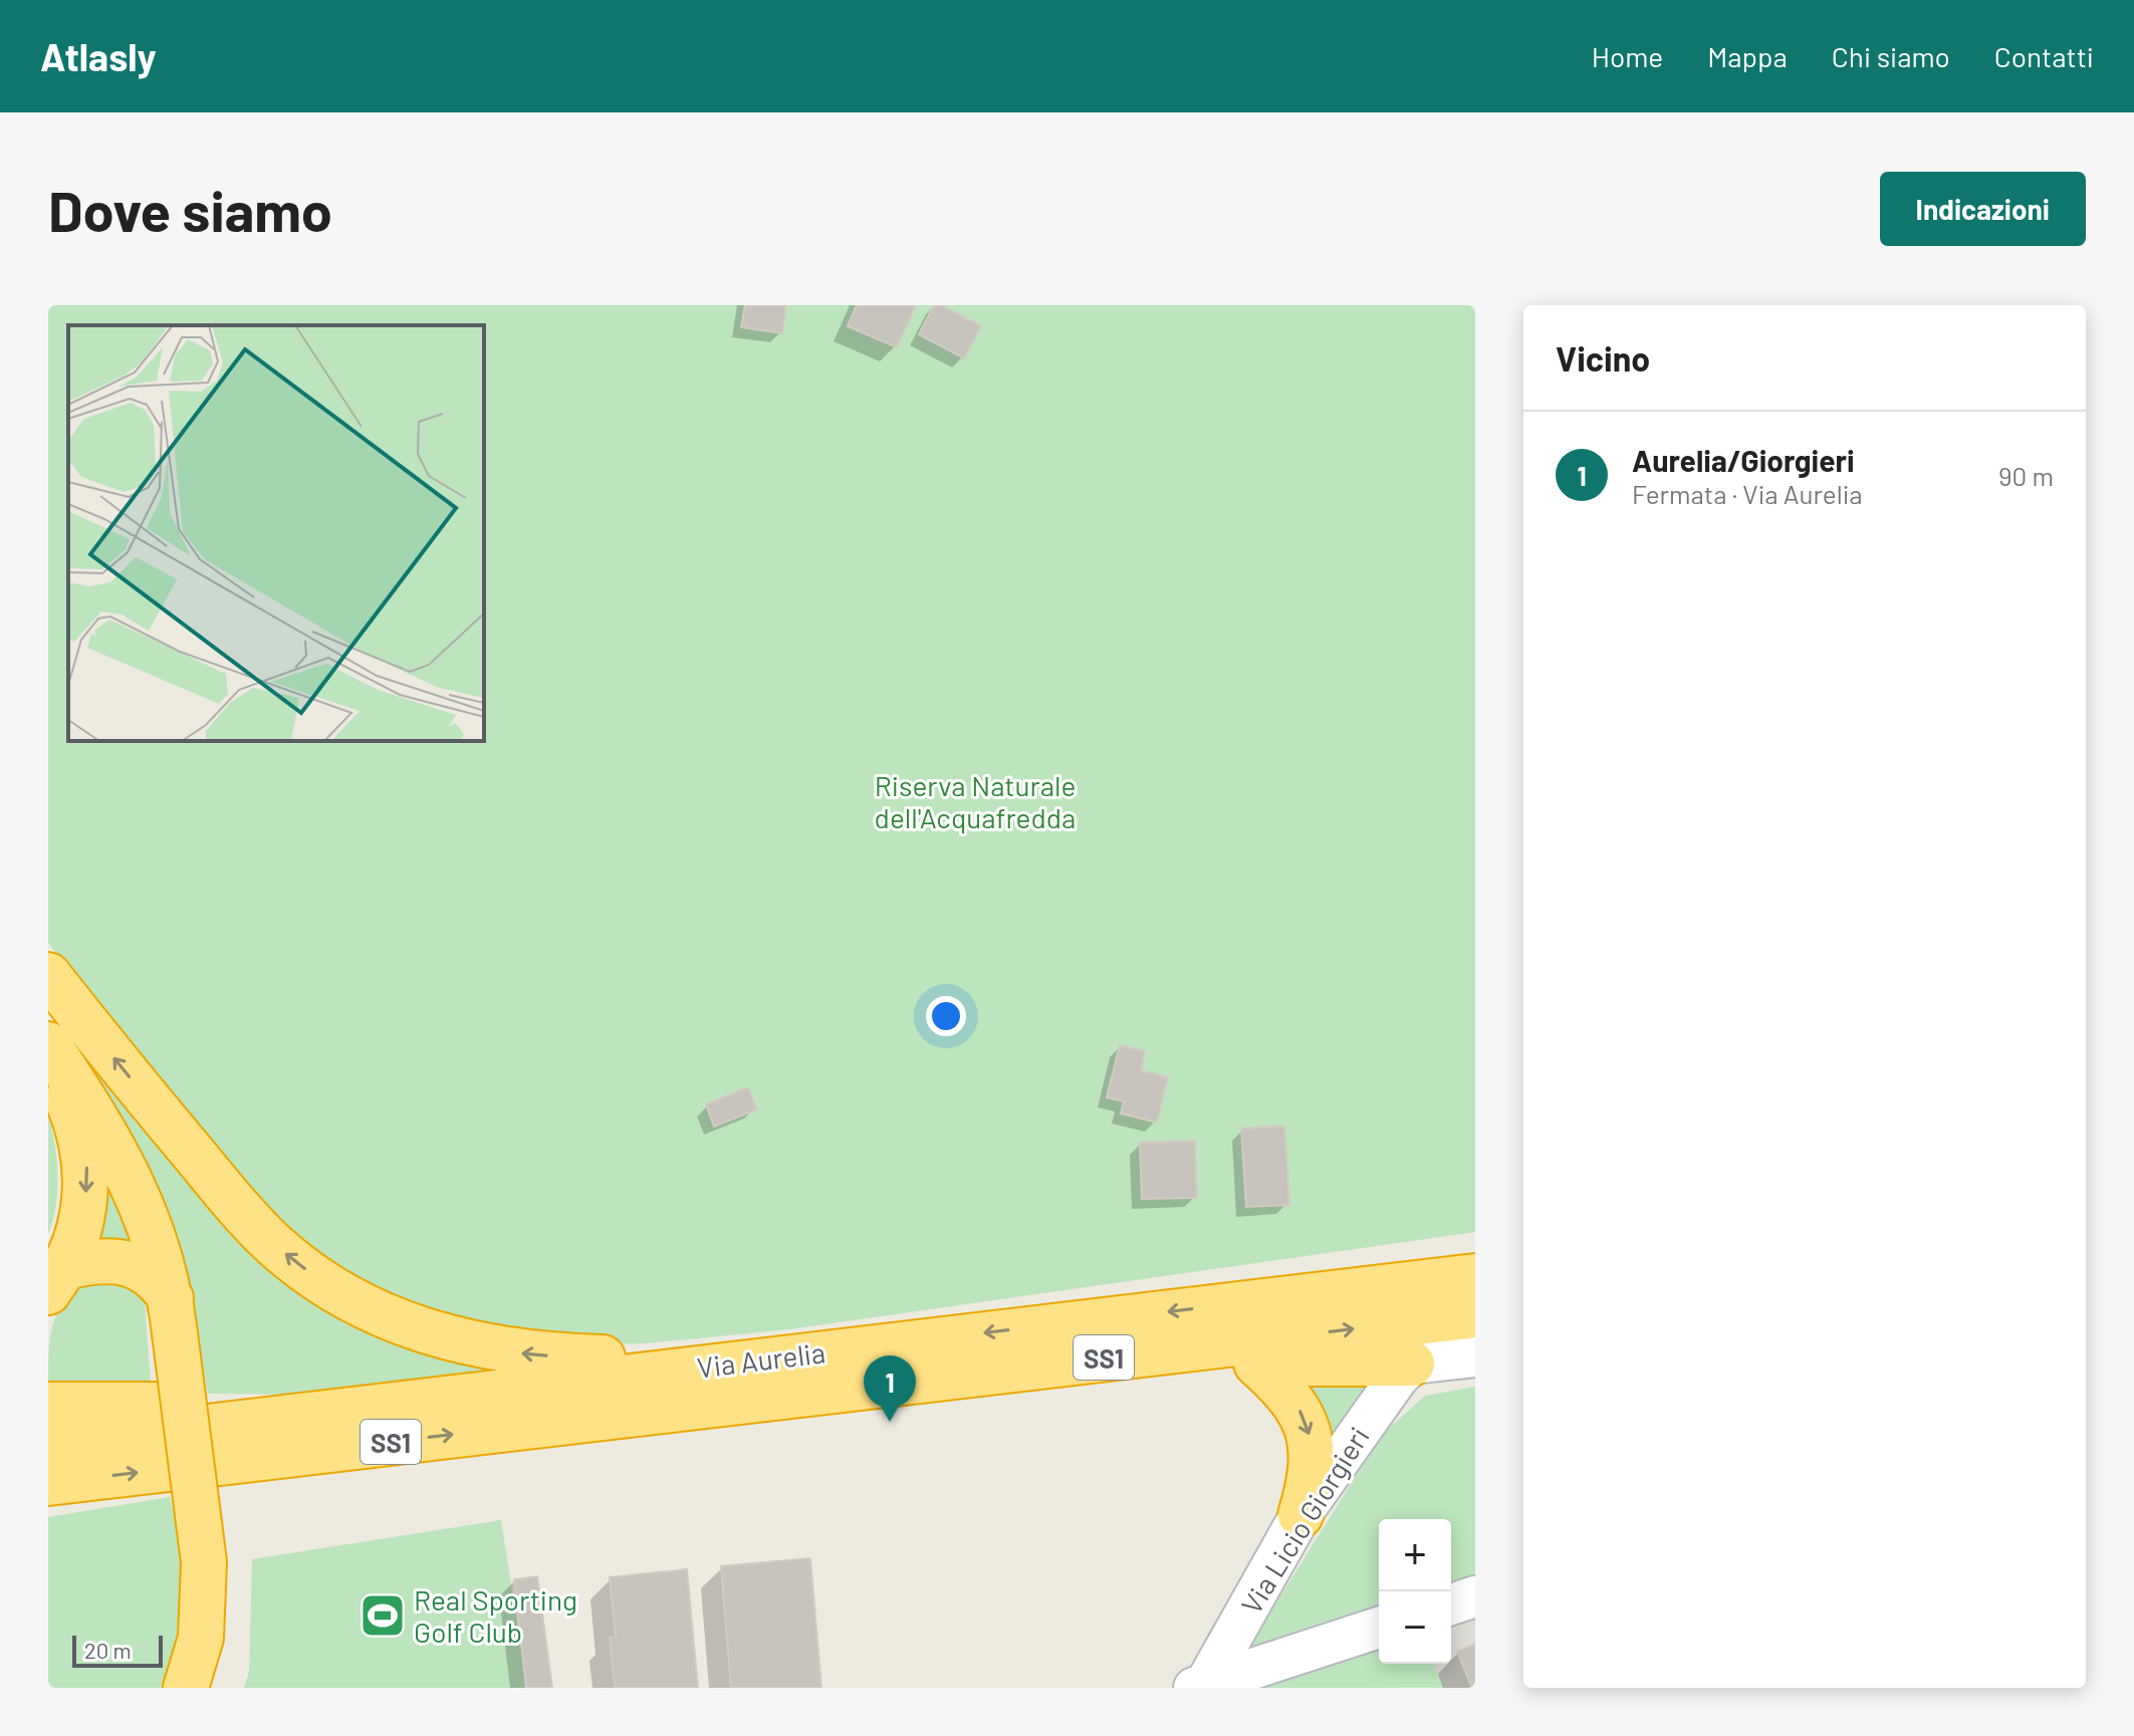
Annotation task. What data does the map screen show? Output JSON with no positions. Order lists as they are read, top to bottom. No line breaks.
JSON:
{"streets":{"highway":["SS1","Via Aurelia"],"street":["Via Licio Giorgieri"]},"parks":["Riserva Naturale dell'Acquafredda"],"places":{"sports":["Real Sporting Golf Club"]},"scale_bar":"20 m","page":{"header":"Atlasly","nav":["Home","Mappa","Chi siamo","Contatti"],"buttons":"Indicazioni","title":"Dove siamo","heading":"Vicino","list":[{"mark":"1","name":"Aurelia/Giorgieri","note":"Fermata · Via Aurelia","value":"90 m"}],"pins":"1","map_buttons":["+","−"],"scale":"20 m"}}
